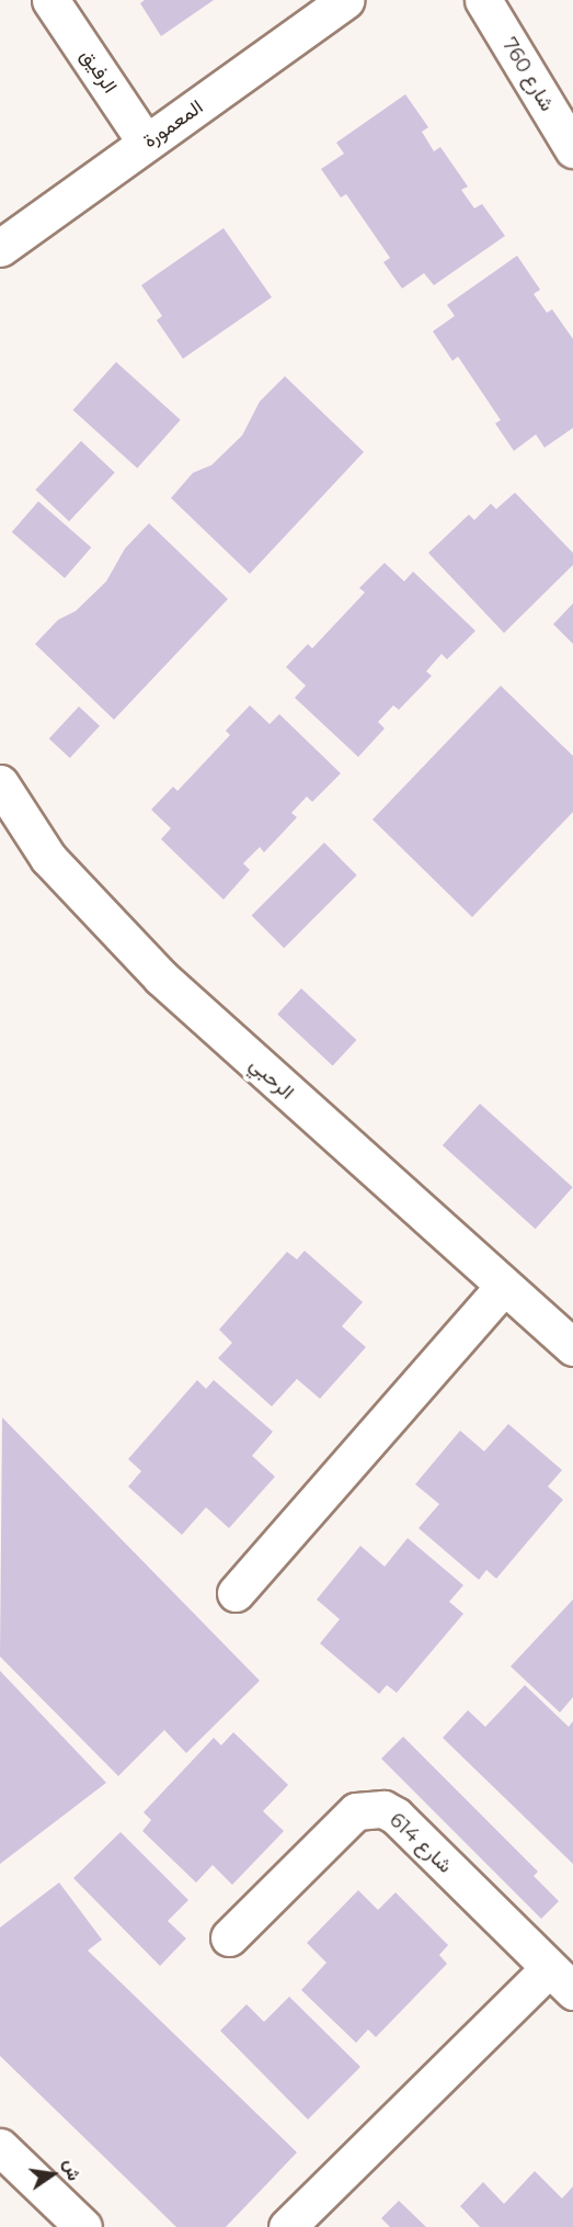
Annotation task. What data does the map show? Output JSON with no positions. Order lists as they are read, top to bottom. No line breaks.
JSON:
{"streets":{"street":["الرفيق","شارع 760","المعمورة","الرحبي","شارع 614"]},"crossings":[["الرفيق","المعمورة"]],"north":"right"}
